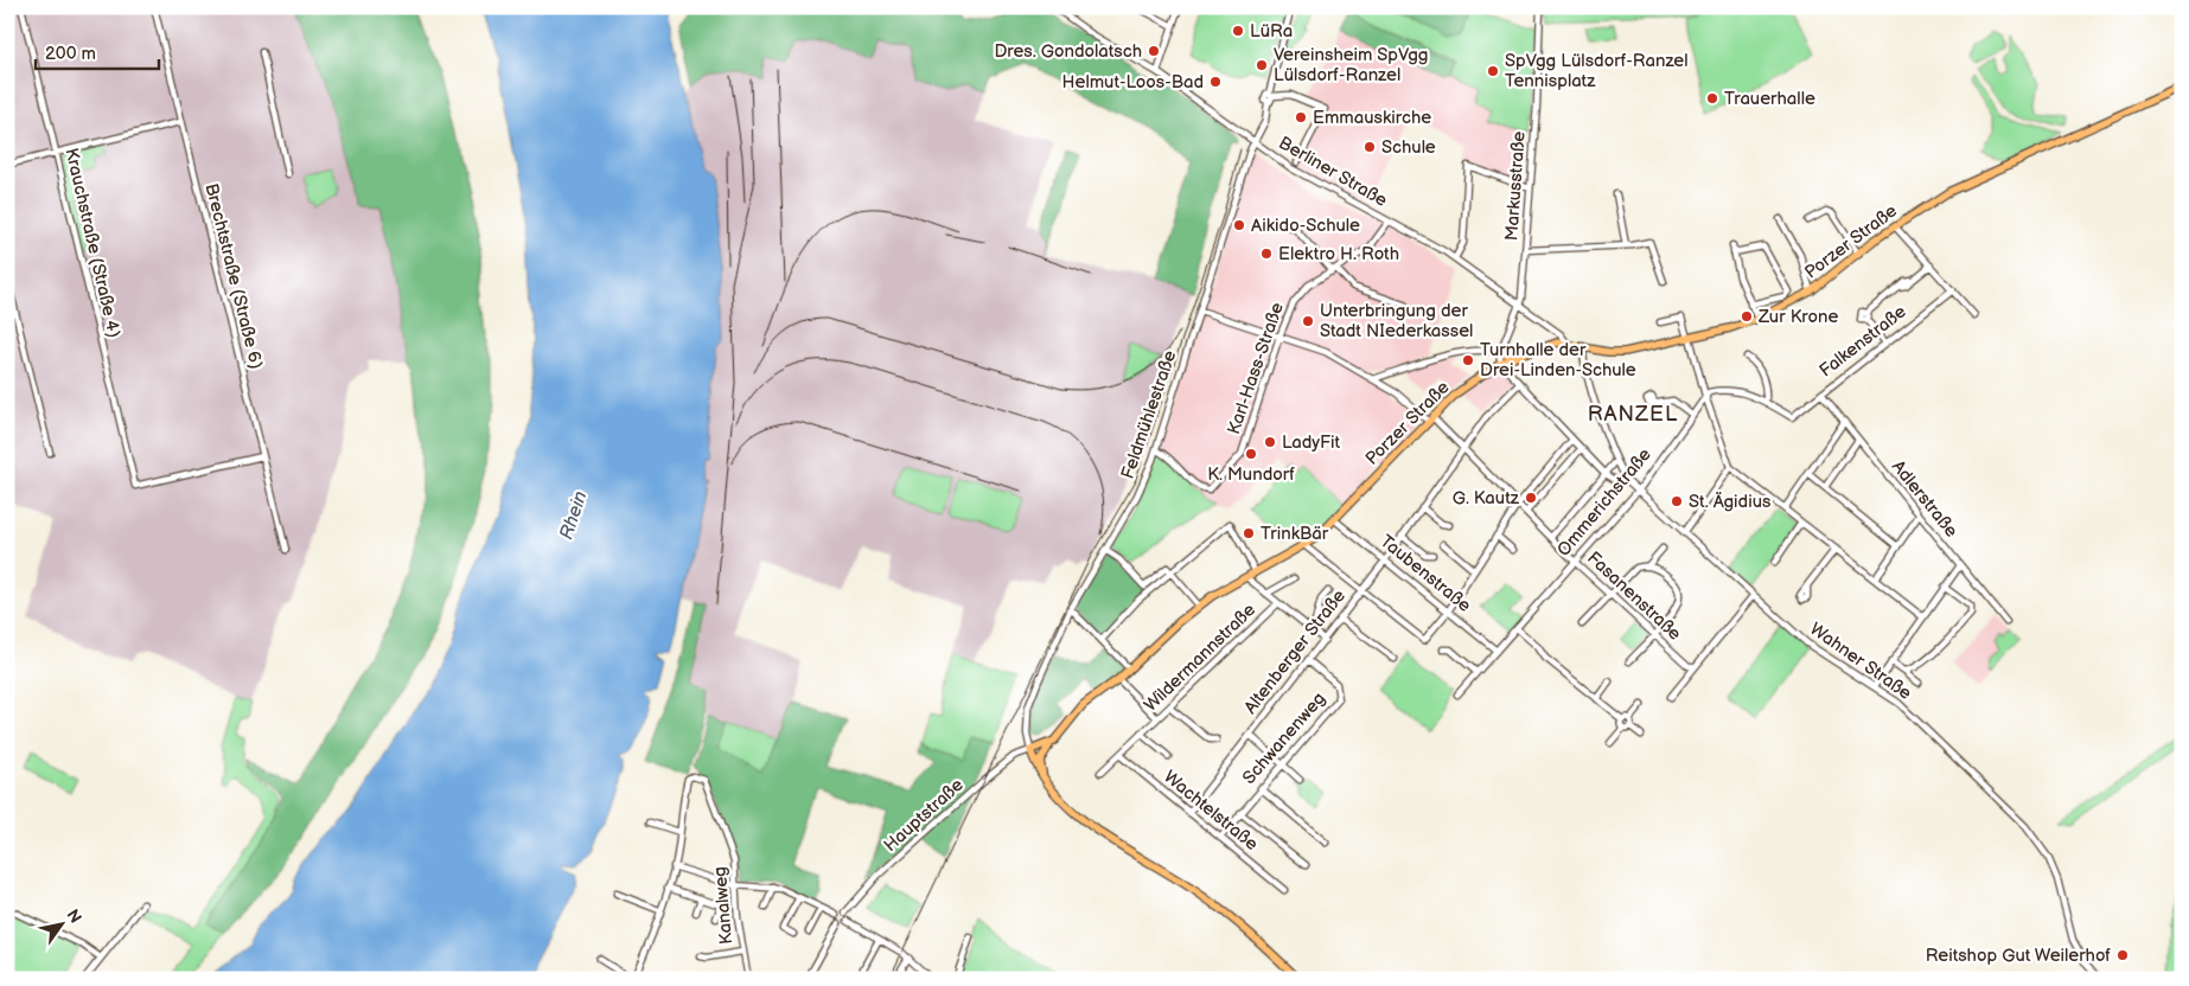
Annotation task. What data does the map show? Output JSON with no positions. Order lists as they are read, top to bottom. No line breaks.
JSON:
{"streets":{"main road":["Porzer Straße"],"street":["Berliner Straße","Markusstraße","Krauchstraße (Straße 4)","Brechtstraße (Straße 6)","Falkenstraße","Karl-Hass-Straße","Feldmühlestraße","Adlerstraße","Ommerichstraße","Taubenstraße","Fasanenstraße","Altenberger Straße","Wildermannstraße","Wahner Straße","Schwanenweg","Wachtelstraße","Hauptstraße","Kanalweg"]},"crossings":[["Berliner Straße","Markusstraße"],["Berliner Straße","Porzer Straße"],["Berliner Straße","Karl-Hass-Straße"],["Berliner Straße","Feldmühlestraße"],["Markusstraße","Porzer Straße"],["Porzer Straße","Taubenstraße"],["Porzer Straße","Fasanenstraße"],["Porzer Straße","Wahner Straße"],["Krauchstraße (Straße 4)","Brechtstraße (Straße 6)"],["Falkenstraße","Adlerstraße"],["Karl-Hass-Straße","Feldmühlestraße"],["Karl-Hass-Straße","Fasanenstraße"],["Feldmühlestraße","Fasanenstraße"],["Feldmühlestraße","Hauptstraße"],["Ommerichstraße","Taubenstraße"],["Ommerichstraße","Fasanenstraße"],["Ommerichstraße","Wahner Straße"],["Taubenstraße","Altenberger Straße"],["Fasanenstraße","Altenberger Straße"],["Altenberger Straße","Schwanenweg"],["Altenberger Straße","Wachtelstraße"],["Wildermannstraße","Wachtelstraße"],["Schwanenweg","Wachtelstraße"]],"districts":["RANZEL"],"water":["Rhein"],"places":["LüRa","Dres. Gondolatsch","Vereinsheim SpVgg Lülsdorf-Ranzel","SpVgg Lülsdorf-Ranzel Tennisplatz","Helmut-Loos-Bad","Trauerhalle","Emmauskirche","Schule","Aikido-Schule","Elektro H. Roth","Zur Krone","Unterbringung der Stadt NIederkassel","Turnhalle der Drei-Linden-Schule","LadyFit","K. Mundorf","G. Kautz","St. Ägidius","TrinkBär","Reitshop Gut Weilerhof"],"scale_bar":"200 m","north":"top right"}
